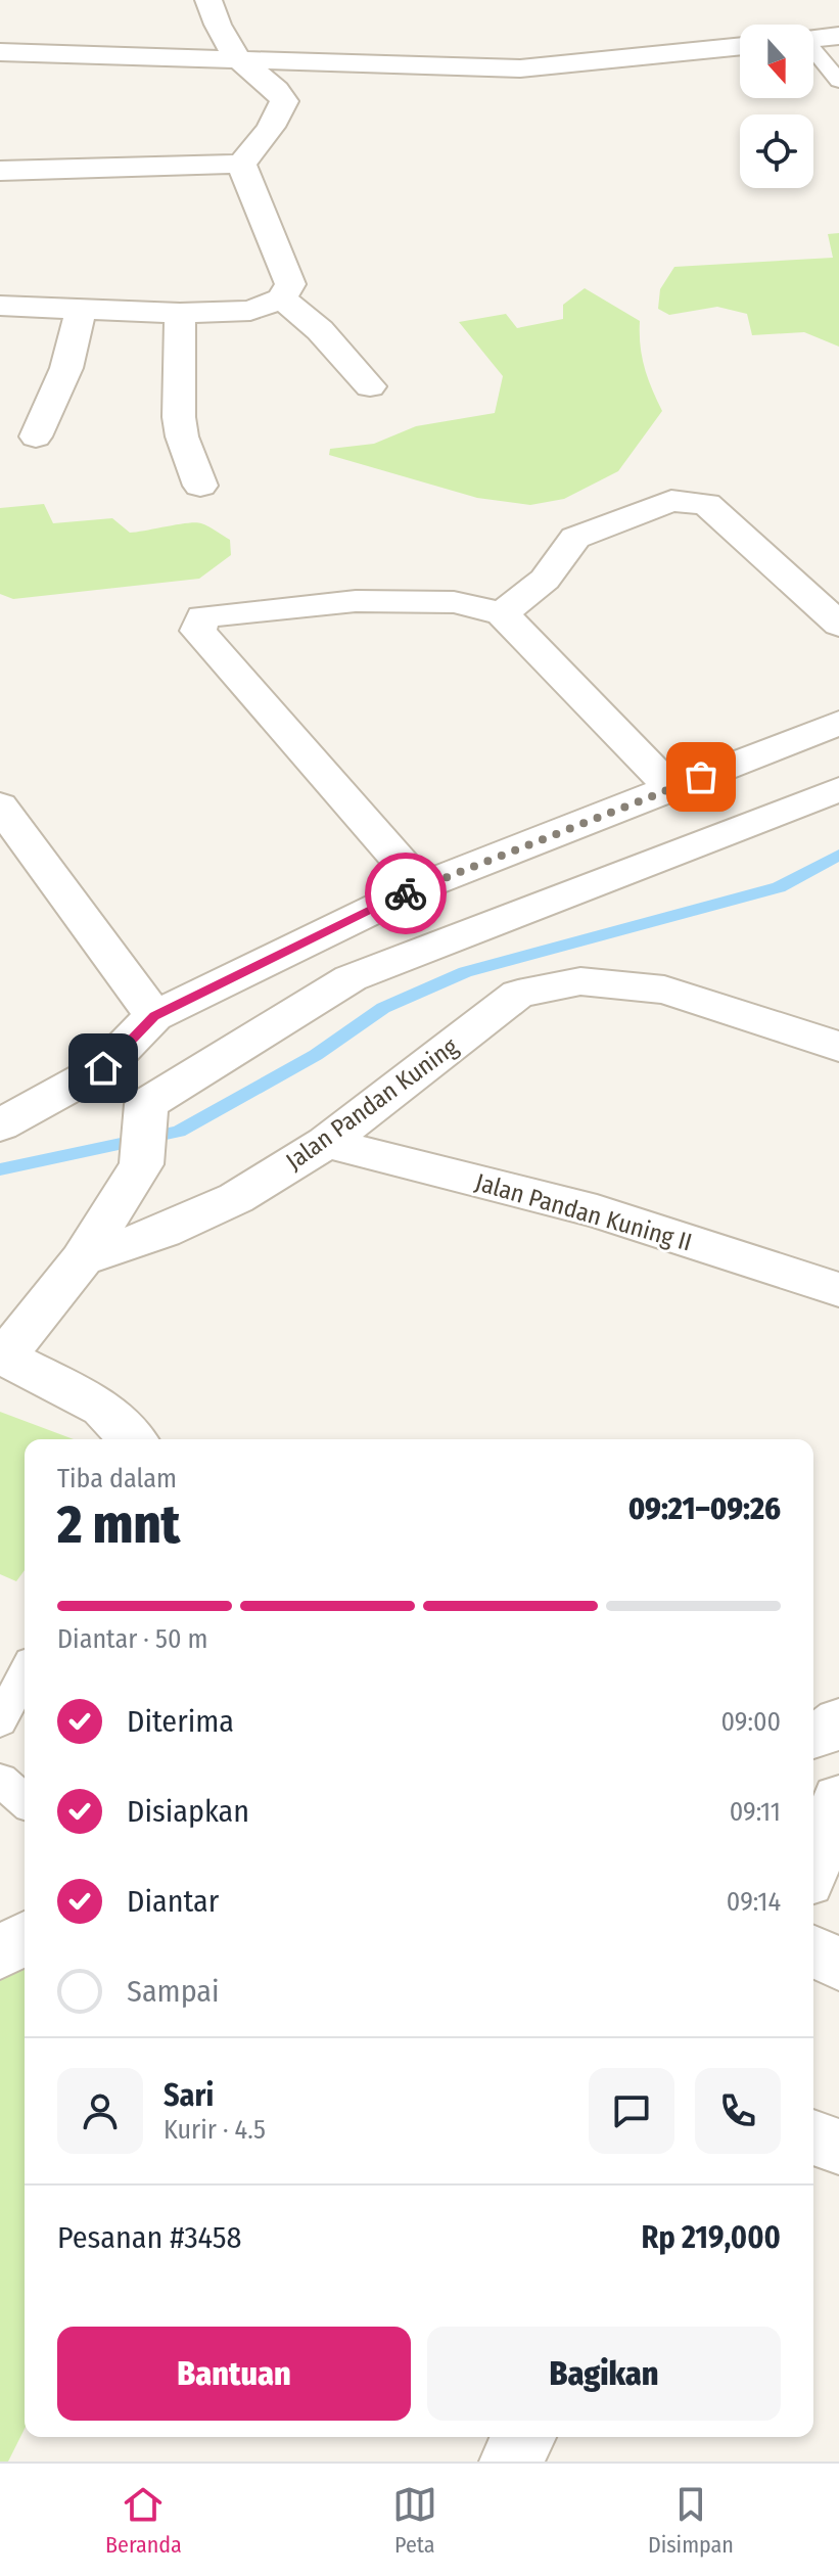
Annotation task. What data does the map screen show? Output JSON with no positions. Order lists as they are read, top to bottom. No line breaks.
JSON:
{"streets":{"street":["Jalan Pandan Kuning","Jalan Pandan Kuning II"]},"crossings":[["Jalan Pandan Kuning","Jalan Pandan Kuning II"]],"north":"bottom","page":{"heading":["2 mnt","Tiba dalam","09:21–09:26"],"panel":["Sari","Kurir · 4.5","Pesanan #3458","Rp 219,000"],"bar":"Diantar · 50 m","list":[["Diterima","09:00"],["Disiapkan","09:11"],["Diantar","09:14"],"Sampai"],"buttons":["Bantuan","Bagikan"],"tabs":["Beranda","Peta","Disimpan"]}}
